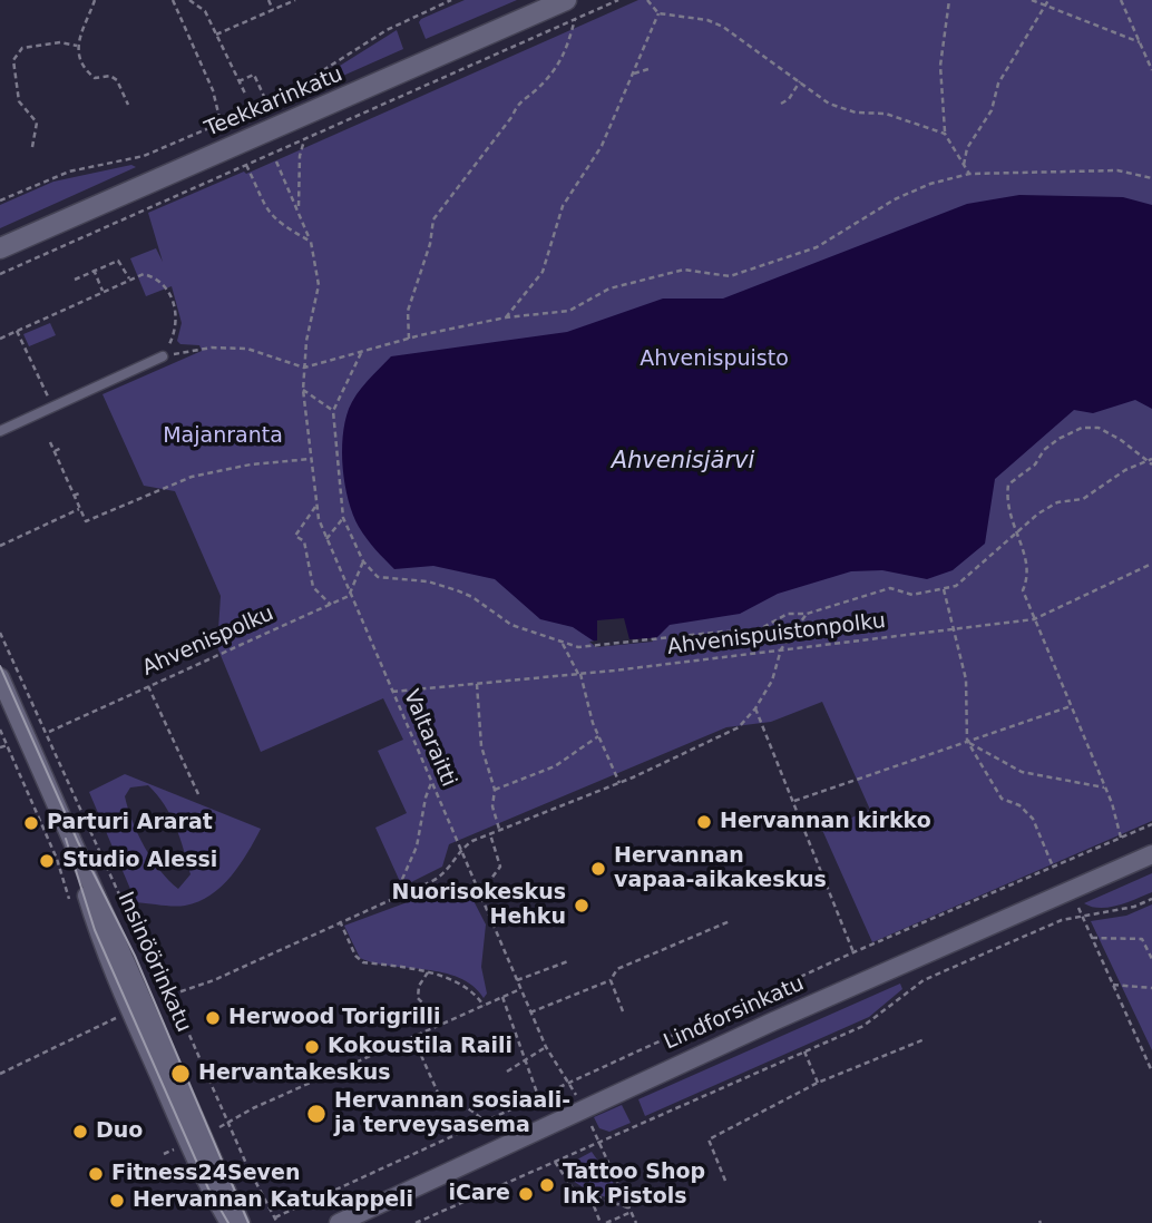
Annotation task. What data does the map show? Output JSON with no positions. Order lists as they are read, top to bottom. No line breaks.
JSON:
{"streets":{"street":["Teekkarinkatu","Insinöörinkatu","Lindforsinkatu"],"path":["Ahvenispuistonpolku","Ahvenispolku","Valtaraitti"]},"crossings":[["Ahvenispuistonpolku","Valtaraitti"],["Ahvenispolku","Valtaraitti"],["Valtaraitti","Lindforsinkatu"]],"water":["Ahvenisjärvi"],"parks":["Ahvenispuisto","Majanranta"],"places":["Hervannan kirkko","Parturi Ararat","Studio Alessi","Hervannan vapaa-aikakeskus","Nuorisokeskus Hehku","Herwood Torigrilli","Kokoustila Raili","Hervantakeskus","Hervannan sosiaali- ja terveysasema","Duo","Fitness24Seven","Tattoo Shop Ink Pistols","iCare","Hervannan Katukappeli"]}
